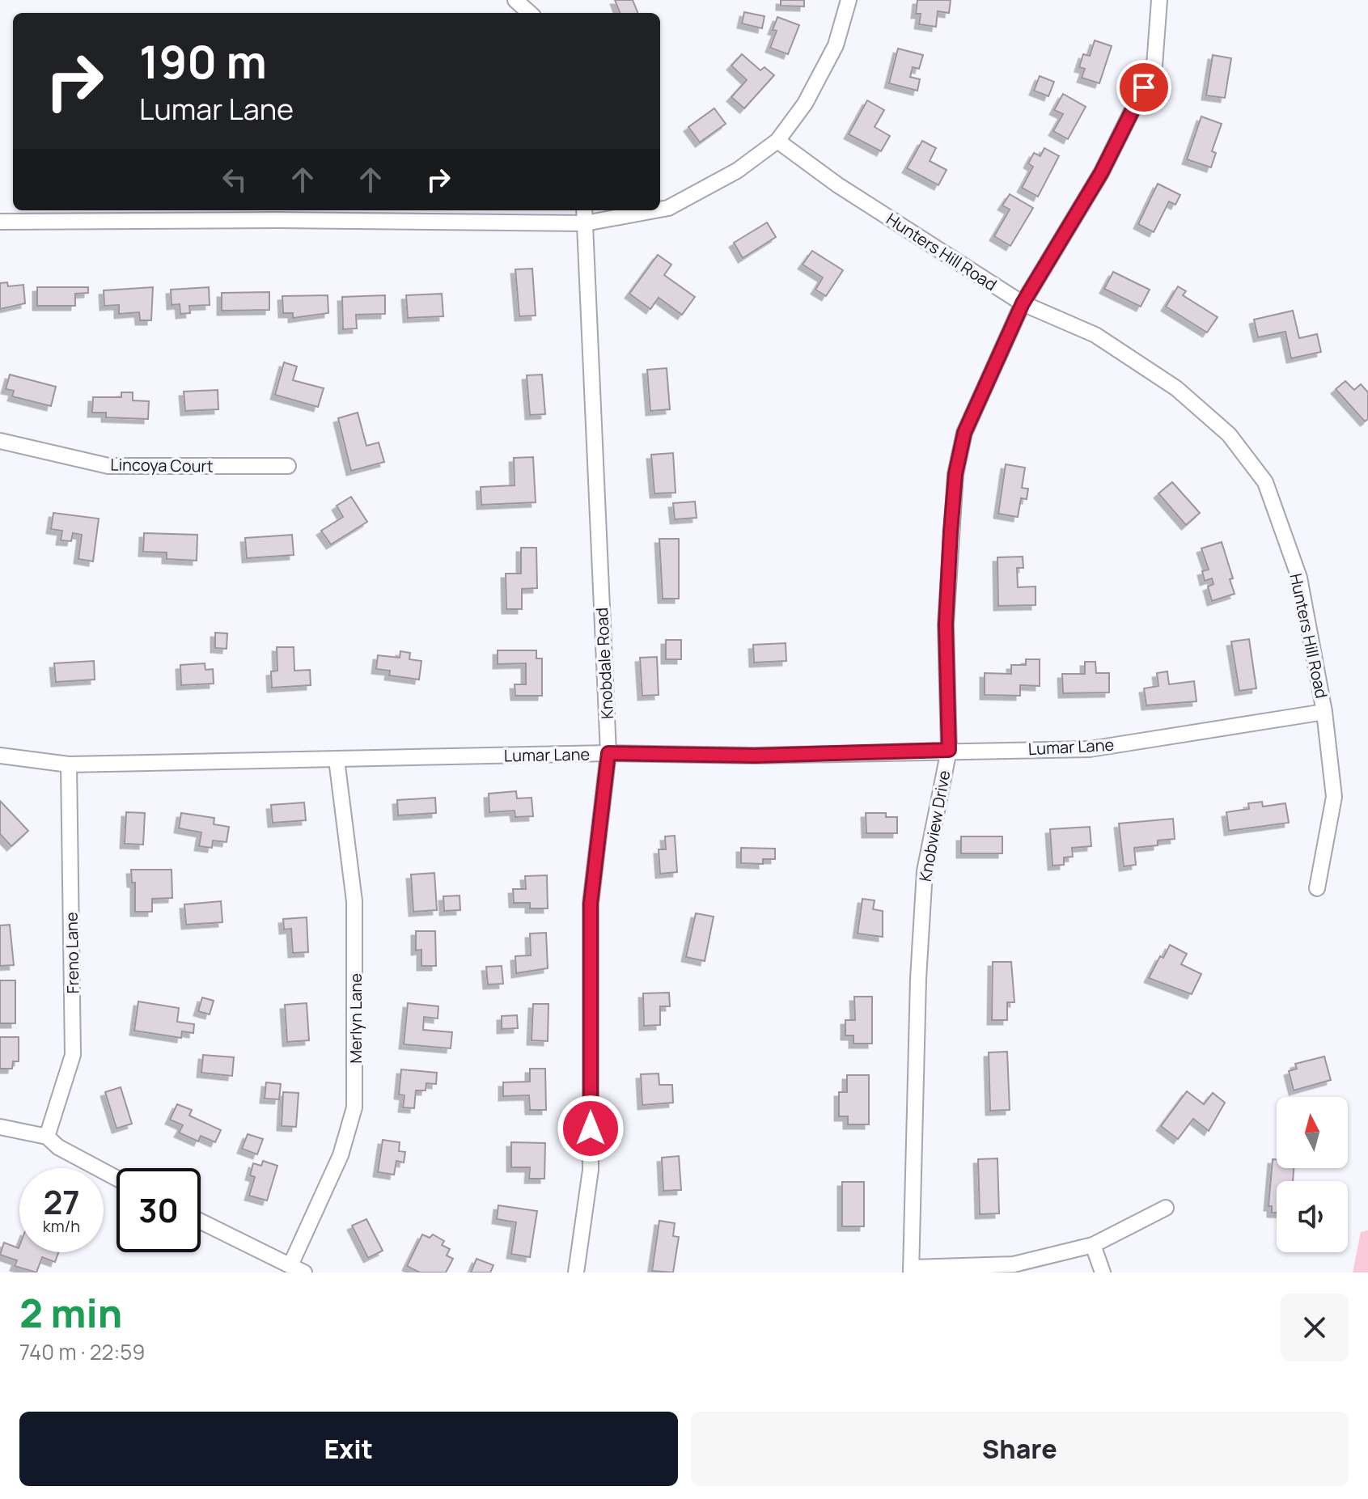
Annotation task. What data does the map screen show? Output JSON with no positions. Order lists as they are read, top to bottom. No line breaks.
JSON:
{"streets":{"street":["Hunters Hill Road","Lincoya Court","Knobdale Road","Lumar Lane","Knobview Drive","Freno Lane","Merlyn Lane"]},"crossings":[["Hunters Hill Road","Lumar Lane"],["Hunters Hill Road","Knobview Drive"],["Knobdale Road","Lumar Lane"],["Lumar Lane","Knobview Drive"],["Lumar Lane","Freno Lane"],["Lumar Lane","Merlyn Lane"]],"north":"top","page":{"turn":["190 m","Lumar Lane"],"speed":"27 km/h","limit":"30","heading":["2 min","740 m · 22:59"],"buttons":["Exit","Share"]}}
